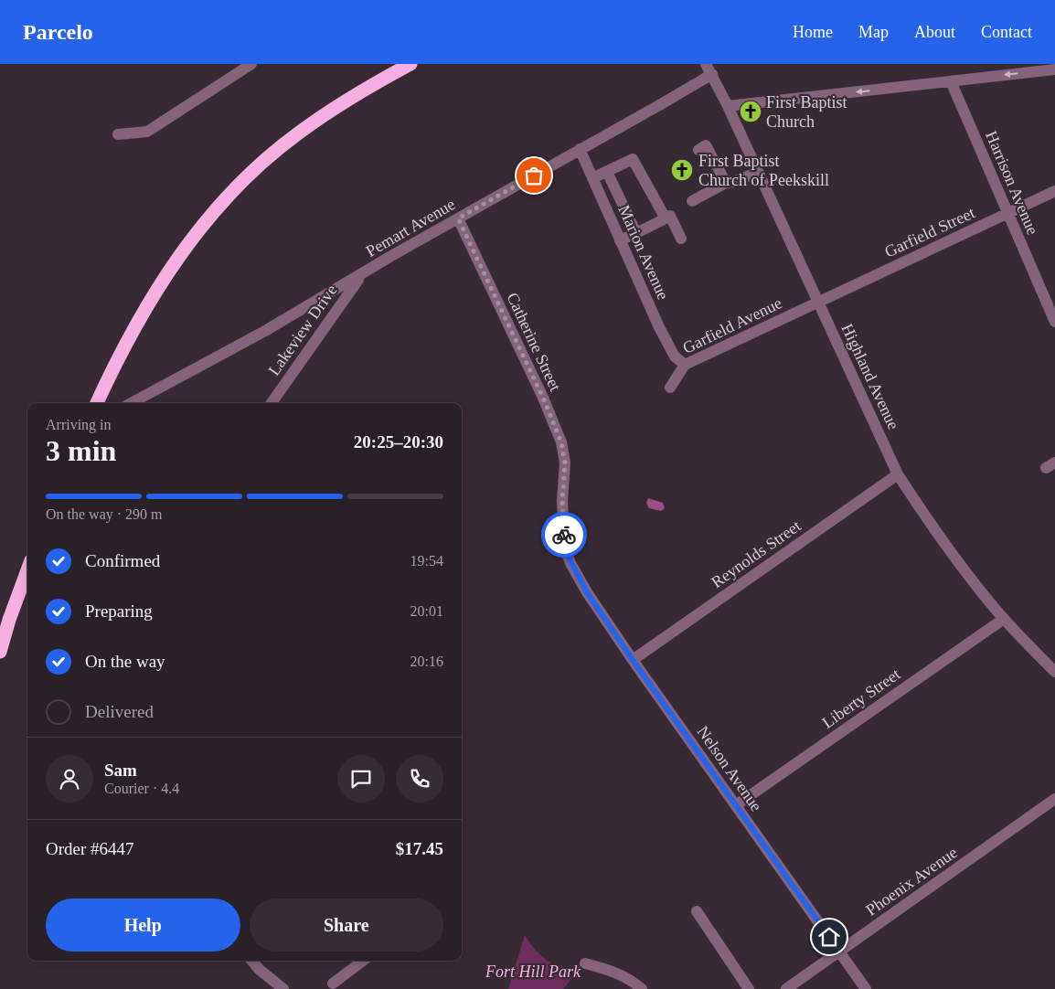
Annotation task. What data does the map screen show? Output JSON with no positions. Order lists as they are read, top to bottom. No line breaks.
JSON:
{"streets":{"street":["Harrison Avenue","Pemart Avenue","Garfield Street","Marion Avenue","Garfield Avenue","Lakeview Drive","Catherine Street","Highland Avenue","Reynolds Street","Liberty Street","Nelson Avenue","Phoenix Avenue"]},"crossings":[["Harrison Avenue","Garfield Street"],["Pemart Avenue","Marion Avenue"],["Pemart Avenue","Lakeview Drive"],["Pemart Avenue","Catherine Street"],["Pemart Avenue","Highland Avenue"],["Garfield Street","Garfield Avenue"],["Garfield Street","Highland Avenue"],["Marion Avenue","Garfield Avenue"],["Garfield Avenue","Highland Avenue"],["Catherine Street","Nelson Avenue"],["Highland Avenue","Reynolds Street"],["Highland Avenue","Liberty Street"],["Reynolds Street","Nelson Avenue"],["Liberty Street","Nelson Avenue"],["Nelson Avenue","Phoenix Avenue"]],"parks":["Fort Hill Park"],"places":{"church":["First Baptist Church","First Baptist Church of Peekskill"]},"page":{"header":"Parcelo","nav":["Home","Map","About","Contact"],"heading":["3 min","Arriving in","20:25–20:30"],"panel":["Sam","Courier · 4.4","Order #6447","$17.45"],"bar":"On the way · 290 m","list":[["Confirmed","19:54"],["Preparing","20:01"],["On the way","20:16"],"Delivered"],"buttons":["Help","Share"]}}
